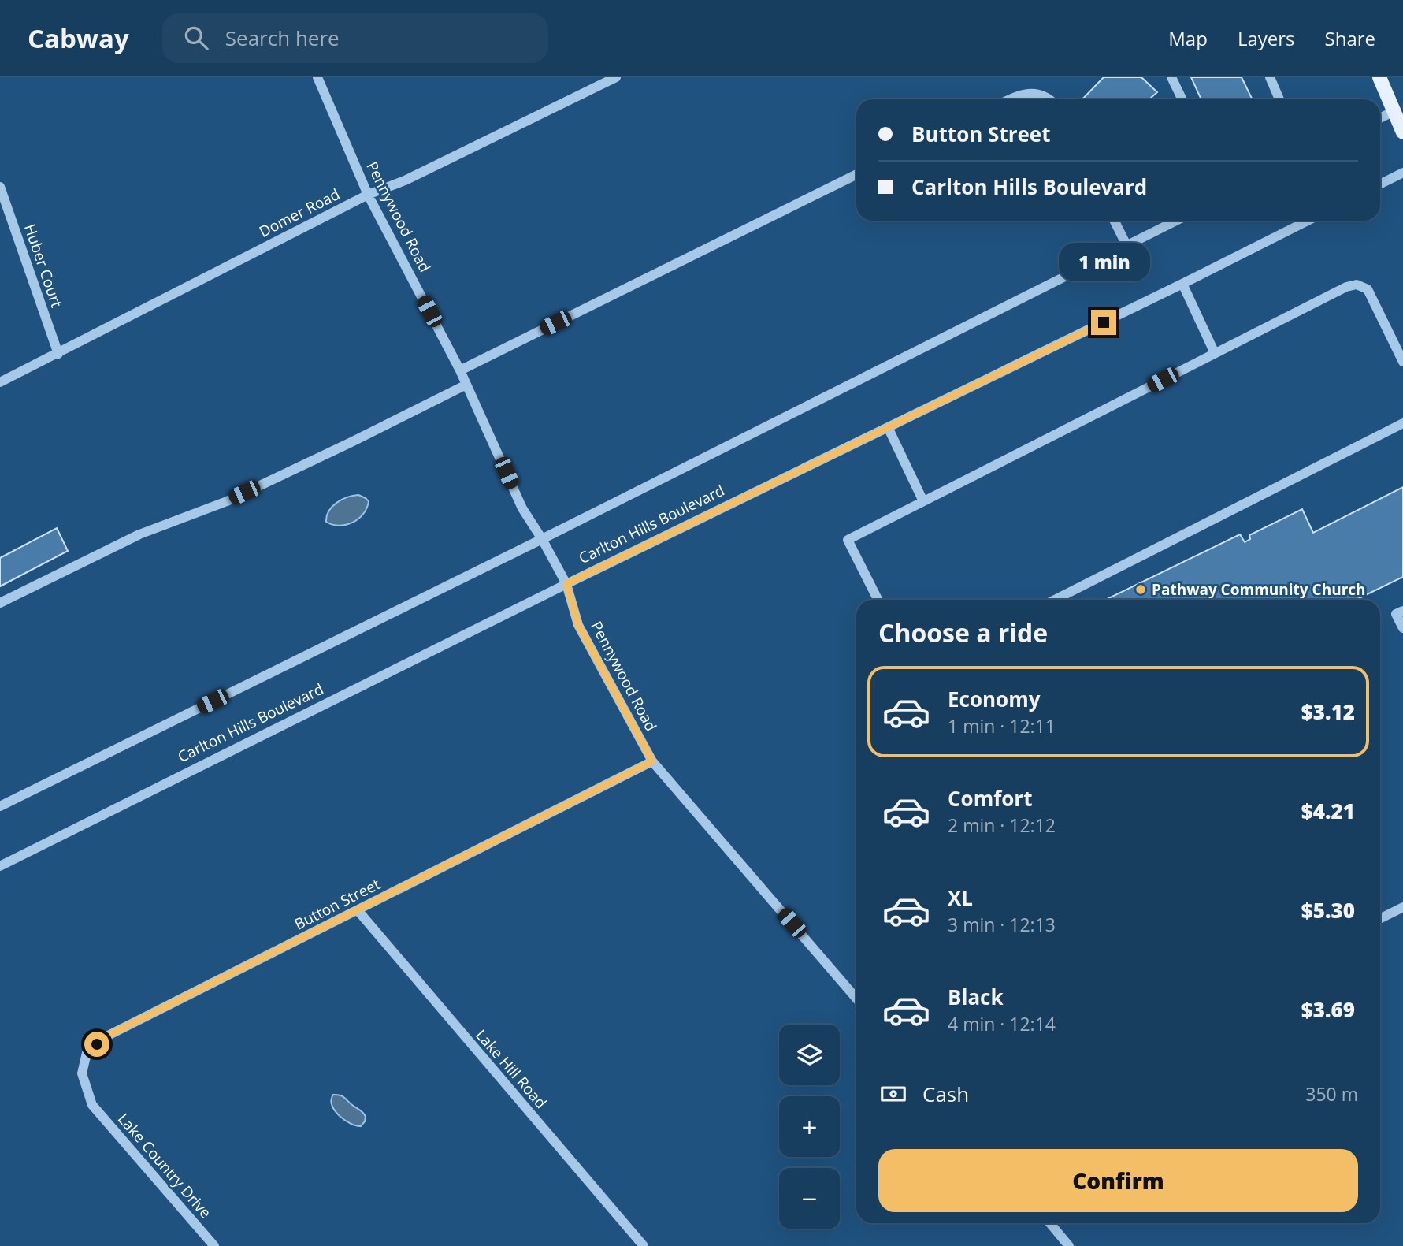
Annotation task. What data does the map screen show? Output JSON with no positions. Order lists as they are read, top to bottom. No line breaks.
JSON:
{"streets":{"street":["Domer Road","Pennywood Road","Huber Court","Carlton Hills Boulevard","Button Street","Lake Hill Road","Lake Country Drive"]},"crossings":[["Domer Road","Pennywood Road"],["Domer Road","Huber Court"],["Pennywood Road","Carlton Hills Boulevard"],["Pennywood Road","Button Street"],["Button Street","Lake Hill Road"],["Button Street","Lake Country Drive"]],"places":["Pathway Community Church"],"page":{"header":"Cabway","search":"Search here","nav":["Map","Layers","Share"],"banner":["Button Street","Carlton Hills Boulevard"],"bubble":"1 min","heading":"Choose a ride","list":[{"name":"Economy","note":"1 min · 12:11","value":"$3.12"},{"name":"Comfort","note":"2 min · 12:12","value":"$4.21"},{"name":"XL","note":"3 min · 12:13","value":"$5.30"},{"name":"Black","note":"4 min · 12:14","value":"$3.69"}],"map_buttons":["+","−"],"pay":["Cash","350 m"],"buttons":"Confirm"}}
